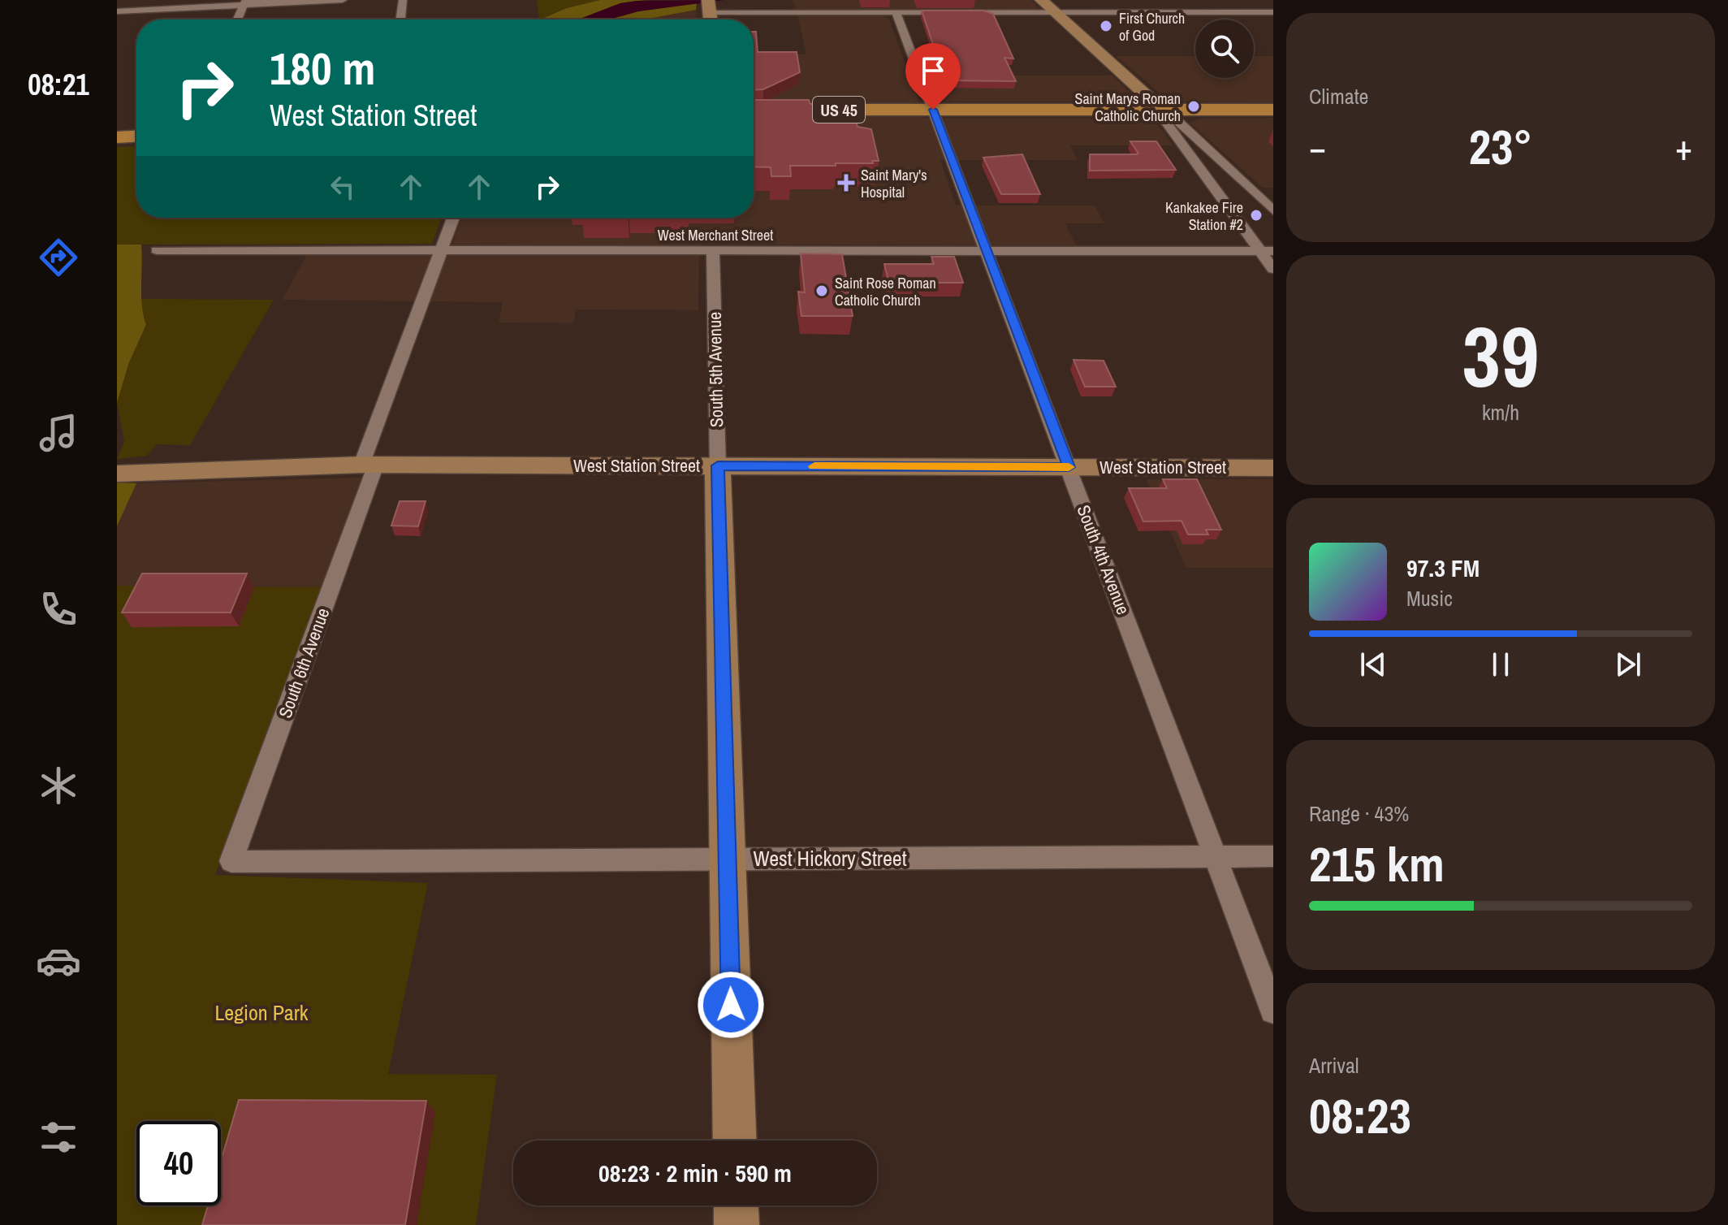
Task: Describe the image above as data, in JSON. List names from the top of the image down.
{
  "streets": {
    "main road": ["US 45", "South 5th Avenue", "West Station Street"],
    "street": [
      "West Merchant Street",
      "South 4th Avenue",
      "South 6th Avenue",
      "West Hickory Street"
    ]
  },
  "crossings": [
    ["US 45", "South 4th Avenue"],
    ["West Merchant Street", "South 5th Avenue"],
    ["West Merchant Street", "South 4th Avenue"],
    ["West Merchant Street", "South 6th Avenue"],
    ["South 5th Avenue", "West Station Street"],
    ["South 5th Avenue", "West Hickory Street"],
    ["West Station Street", "South 4th Avenue"],
    ["West Station Street", "South 6th Avenue"],
    ["South 4th Avenue", "West Hickory Street"],
    ["South 6th Avenue", "West Hickory Street"]
  ],
  "parks": ["Legion Park"],
  "places": {
    "other": [
      "First Church of God",
      "Saint Marys Roman Catholic Church",
      "Kankakee Fire Station #2",
      "Saint Rose Roman Catholic Church"
    ],
    "health": ["Saint Mary's Hospital"]
  },
  "page": {
    "tabs": "08:21",
    "tile": [
      "Climate",
      ["39", "km/h"],
      ["Range · 43%", "215 km"],
      ["Arrival", "08:23"]
    ],
    "turn": ["180 m", "West Station Street"],
    "heat": ["−", "23°", "+"],
    "song": ["97.3 FM", "Music"],
    "limit": "40",
    "trip": "08:23 · 2 min · 590 m"
  }
}
